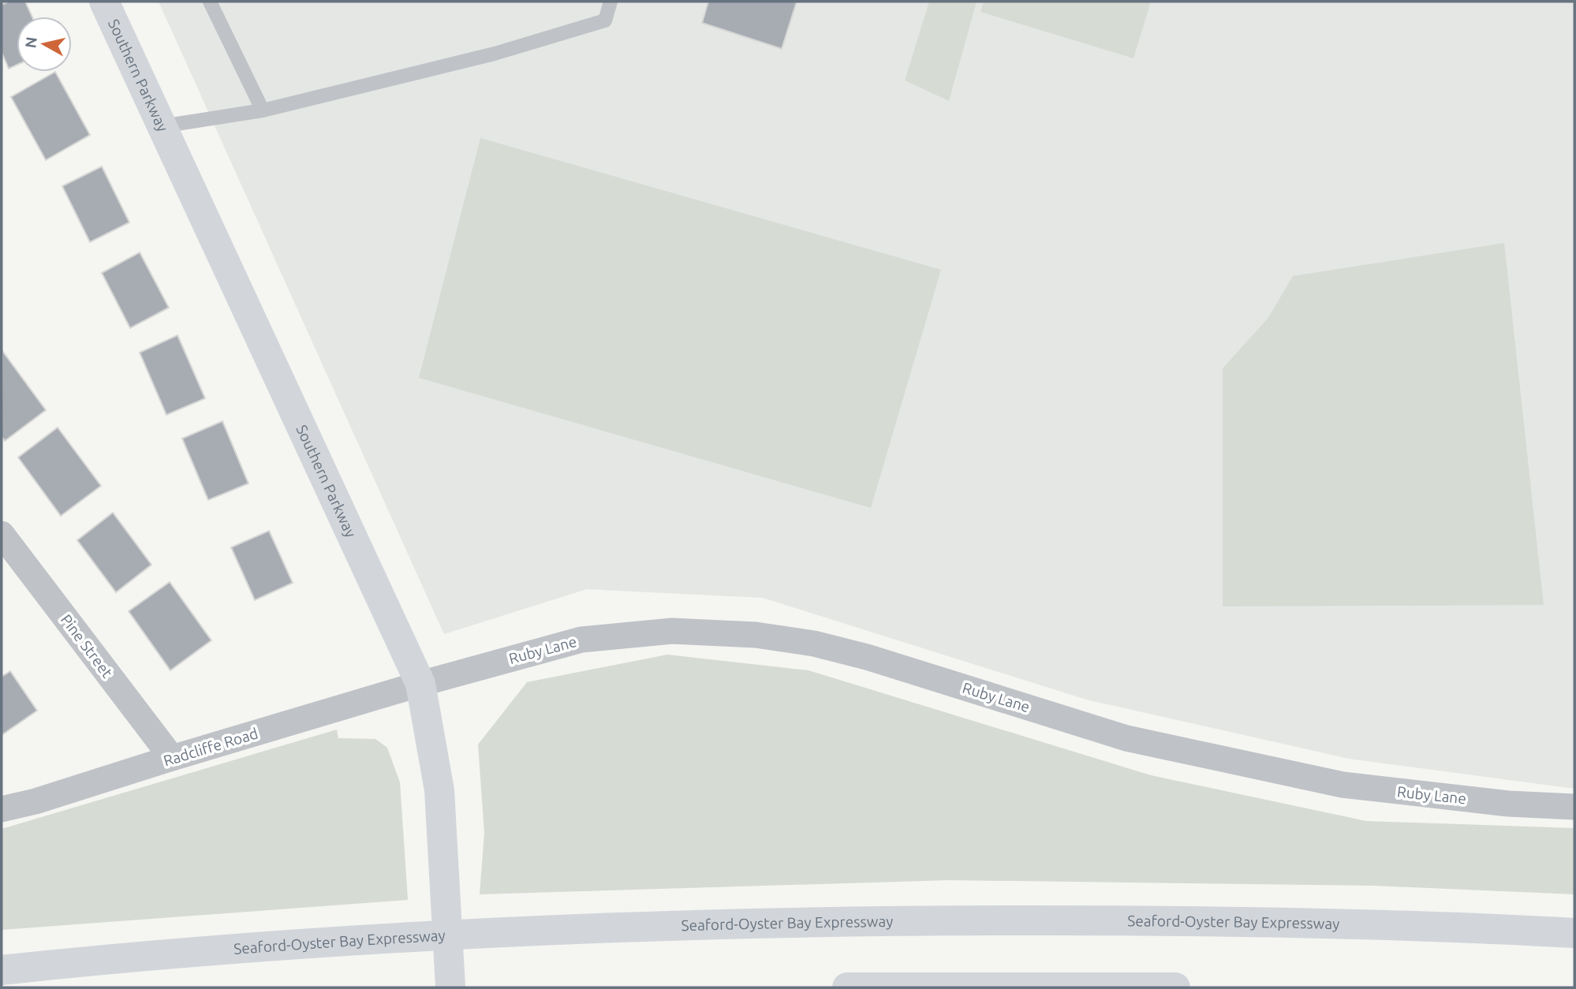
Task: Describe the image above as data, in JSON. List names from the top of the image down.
{
  "streets": {
    "main road": ["Southern Parkway", "Seaford-Oyster Bay Expressway"],
    "street": ["Pine Street", "Ruby Lane", "Radcliffe Road"]
  },
  "crossings": [
    ["Southern Parkway", "Ruby Lane"],
    ["Southern Parkway", "Radcliffe Road"],
    ["Pine Street", "Radcliffe Road"],
    ["Ruby Lane", "Radcliffe Road"]
  ],
  "north": "left"
}
